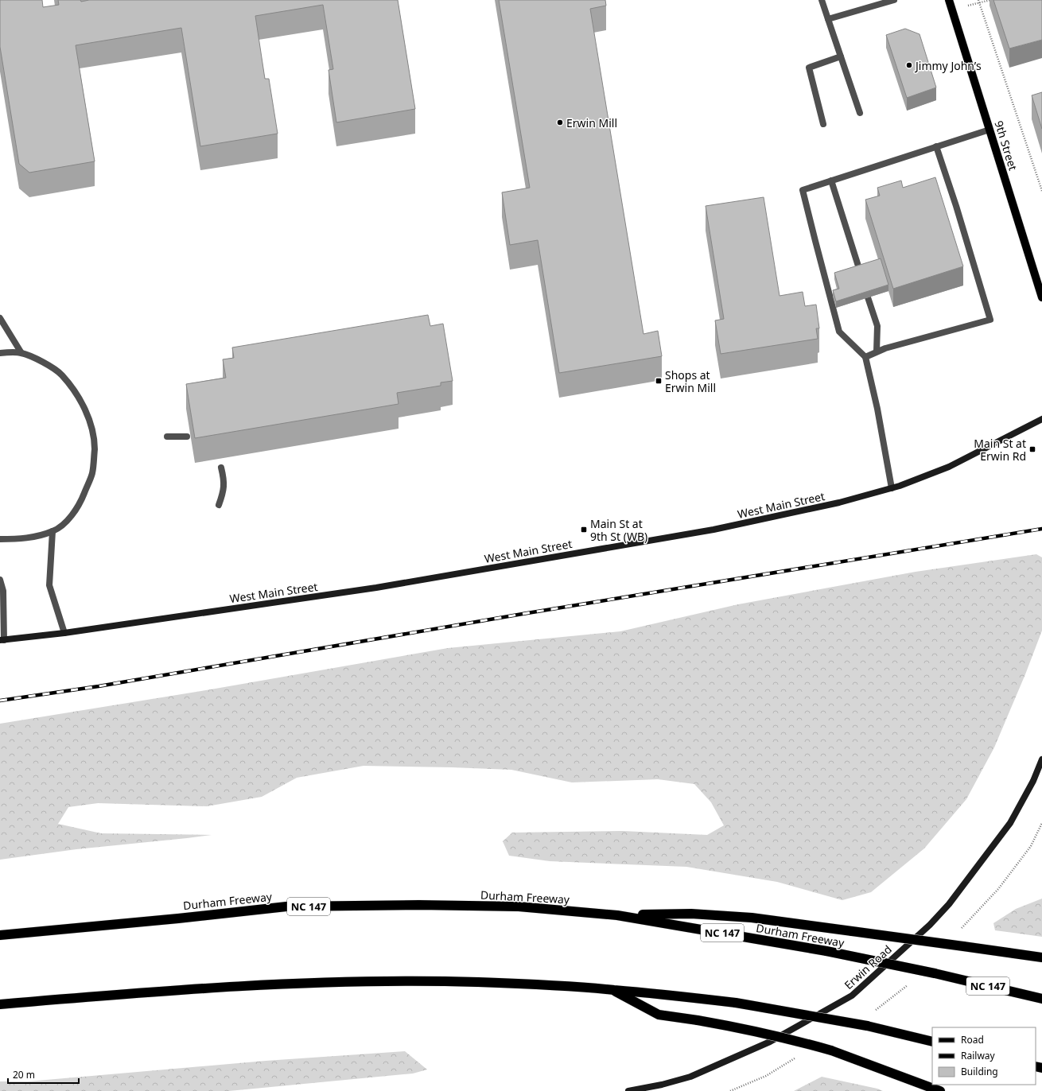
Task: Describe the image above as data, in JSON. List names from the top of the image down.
{
  "streets": {
    "highway": ["Durham Freeway", "NC 147"],
    "main road": ["9th Street", "West Main Street", "Erwin Road"]
  },
  "places": {
    "other": ["Jimmy John’s", "Erwin Mill"],
    "transit": ["Shops at Erwin Mill", "Main St at Erwin Rd", "Main St at 9th St (WB)"]
  },
  "legend": ["Road", "Railway", "Building"],
  "scale_bar": "20 m"
}
